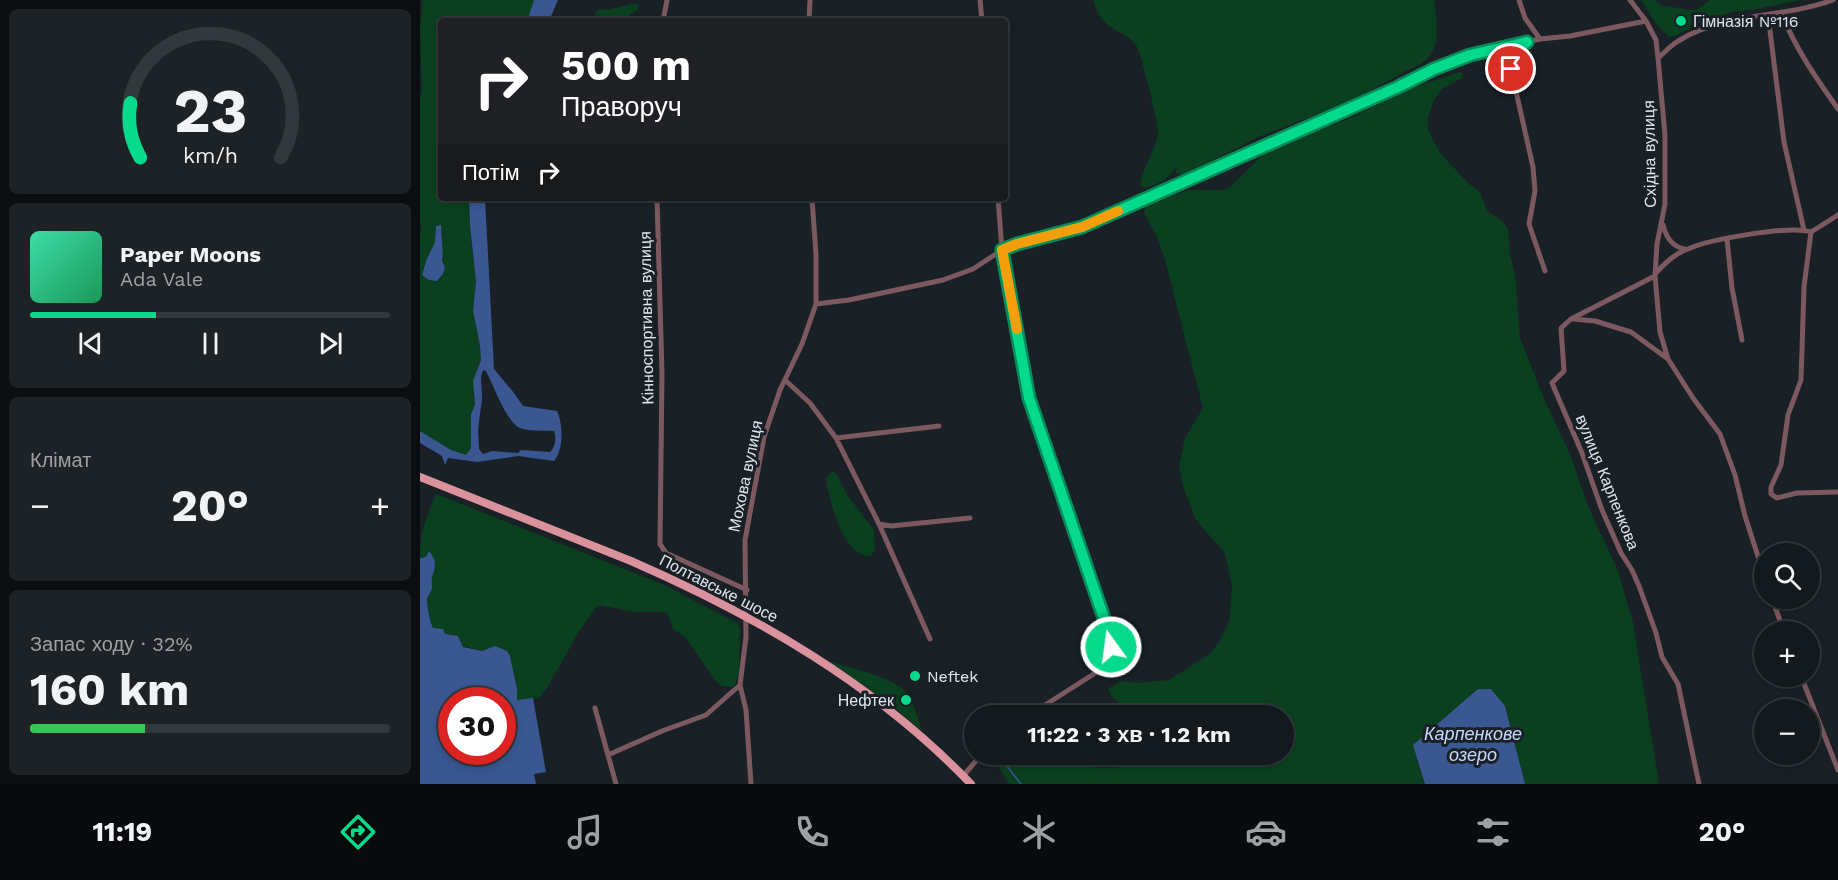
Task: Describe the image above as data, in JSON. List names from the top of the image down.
{
  "streets": {
    "main road": ["Полтавське шосе"],
    "street": [
      "Східна вулиця",
      "Кінноспортивна вулиця",
      "Мохова вулиця",
      "вулиця Карпенкова"
    ]
  },
  "crossings": [
    ["Кінноспортивна вулиця", "Мохова вулиця"],
    ["Мохова вулиця", "Полтавське шосе"]
  ],
  "water": ["Карпенкове озеро"],
  "places": ["Гімназія №116", "Neftek", "Нефтек"],
  "page": {
    "turn": ["500 m", "Праворуч"],
    "then": "Потім",
    "song": ["Paper Moons", "Ada Vale"],
    "tile": [
      "Клімат",
      ["Запас ходу · 32%", "160 km"]
    ],
    "heat": ["−", "20°", "+"],
    "map_buttons": ["+", "−"],
    "limit": "30",
    "trip": "11:22 · 3 хв · 1.2 km",
    "tabs": ["11:19", "20°"],
    "gauge": ["23", "km/h"]
  }
}
